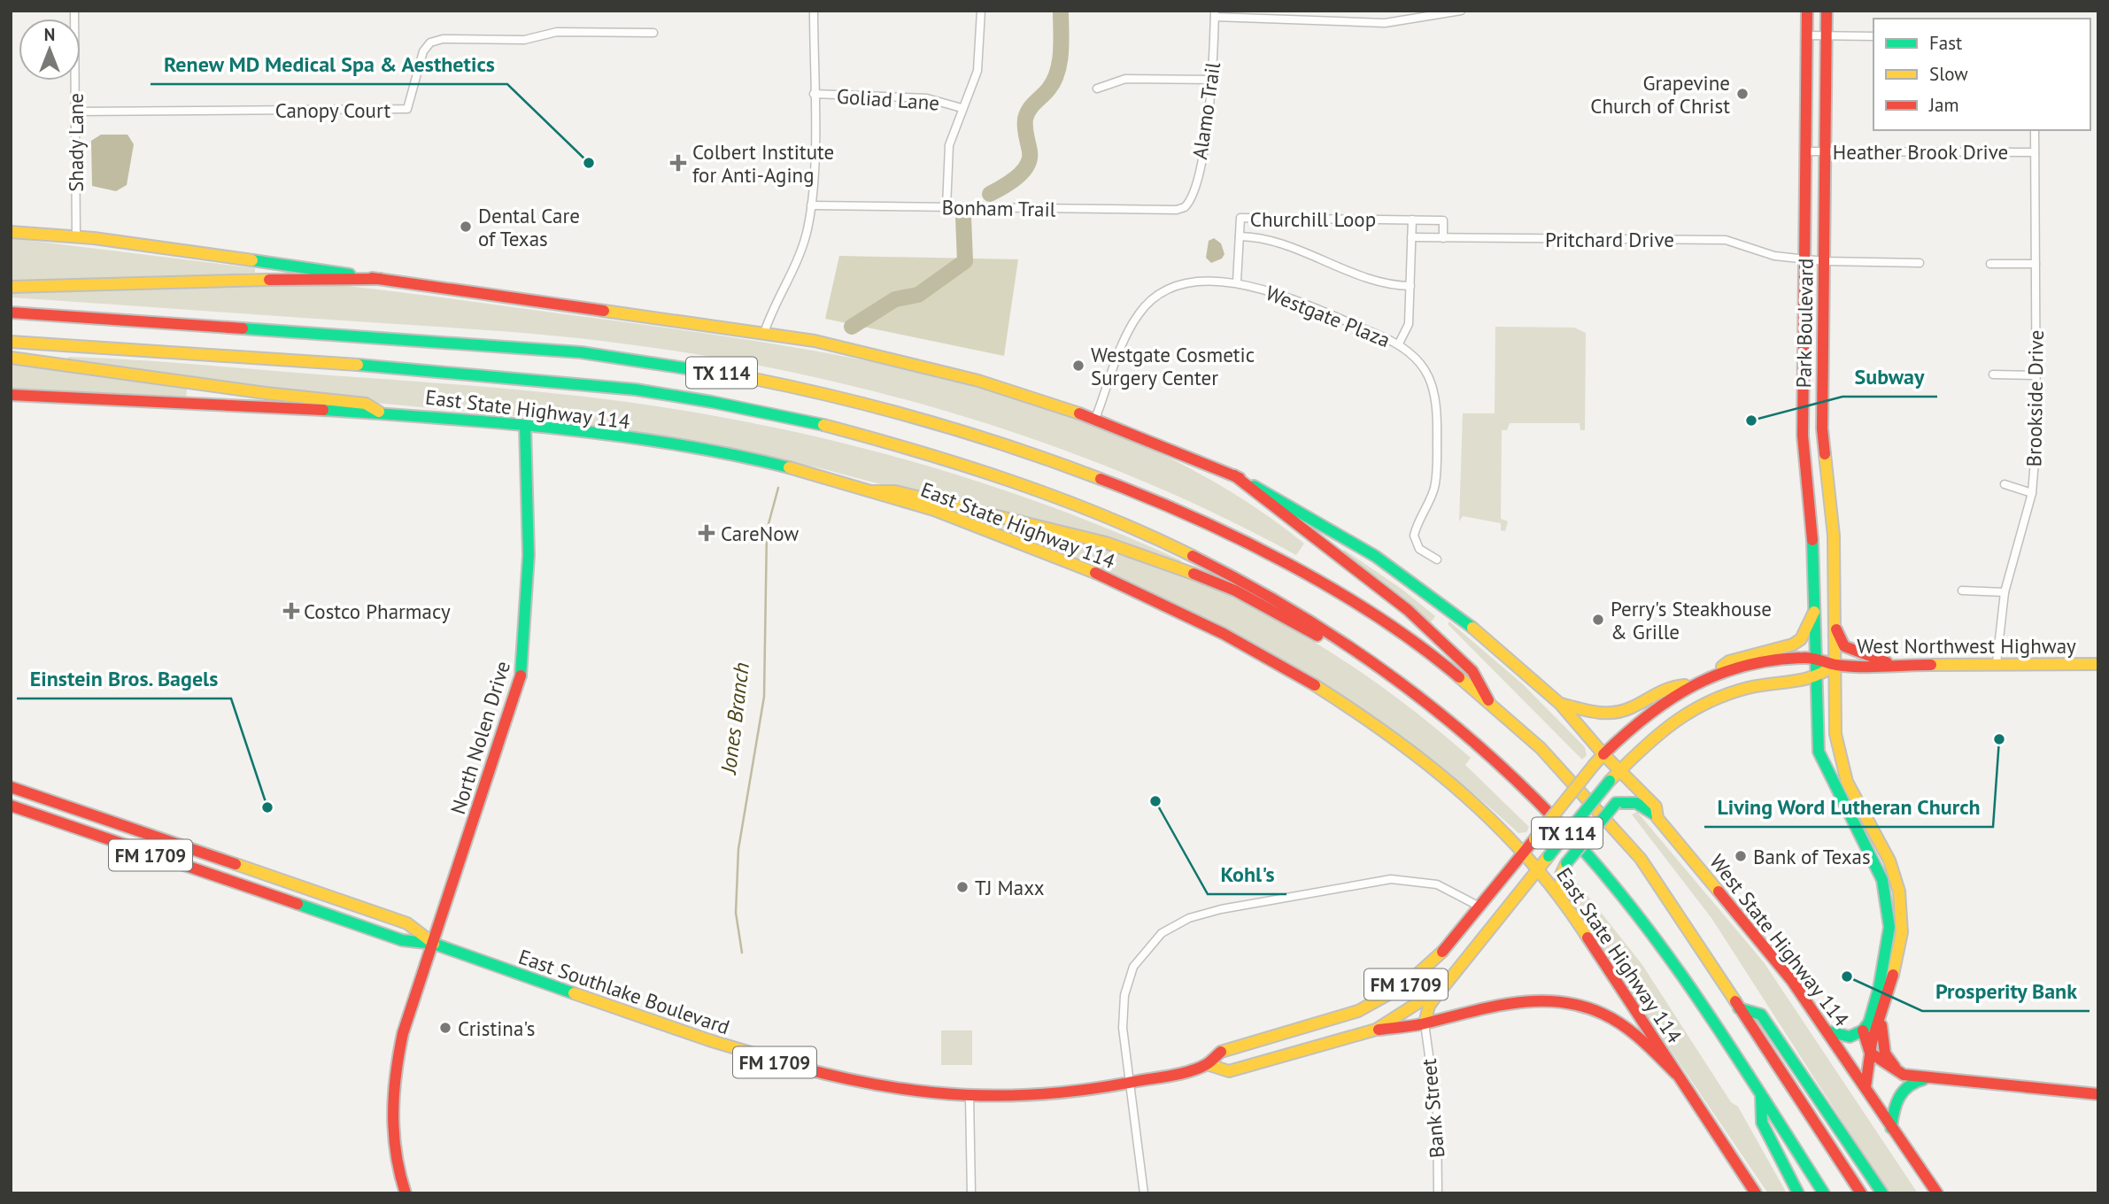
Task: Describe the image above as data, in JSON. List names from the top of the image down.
{
  "streets": {
    "main road": [
      "Park Boulevard",
      "TX 114",
      "East State Highway 114",
      "West Northwest Highway",
      "North Nolen Drive",
      "FM 1709",
      "West State Highway 114",
      "East Southlake Boulevard"
    ],
    "street": [
      "Goliad Lane",
      "Canopy Court",
      "Alamo Trail",
      "Shady Lane",
      "Heather Brook Drive",
      "Bonham Trail",
      "Churchill Loop",
      "Pritchard Drive",
      "Westgate Plaza",
      "Brookside Drive",
      "Bank Street"
    ]
  },
  "crossings": [
    ["Canopy Court", "Shady Lane"],
    ["Alamo Trail", "Bonham Trail"],
    ["Heather Brook Drive", "Park Boulevard"],
    ["Heather Brook Drive", "Brookside Drive"],
    ["Churchill Loop", "Pritchard Drive"],
    ["Churchill Loop", "Westgate Plaza"],
    ["Pritchard Drive", "Park Boulevard"],
    ["Park Boulevard", "West Northwest Highway"],
    ["Park Boulevard", "West State Highway 114"],
    ["Brookside Drive", "West Northwest Highway"],
    ["East State Highway 114", "West Northwest Highway"],
    ["East State Highway 114", "North Nolen Drive"],
    ["East State Highway 114", "East Southlake Boulevard"],
    ["West Northwest Highway", "West State Highway 114"],
    ["West Northwest Highway", "East Southlake Boulevard"],
    ["North Nolen Drive", "East Southlake Boulevard"],
    ["West State Highway 114", "East Southlake Boulevard"]
  ],
  "water": ["Jones Branch"],
  "places": {
    "other": [
      "Grapevine Church of Christ",
      "Renew MD Medical Spa & Aesthetics",
      "Dental Care of Texas",
      "Westgate Cosmetic Surgery Center",
      "Subway",
      "Perry's Steakhouse & Grille",
      "Living Word Lutheran Church",
      "Kohl's",
      "Einstein Bros. Bagels",
      "Bank of Texas",
      "TJ Maxx",
      "Prosperity Bank",
      "Cristina's"
    ],
    "health": ["Colbert Institute for Anti-Aging", "CareNow", "Costco Pharmacy"]
  },
  "legend": ["Fast", "Slow", "Jam"],
  "north": "top"
}
